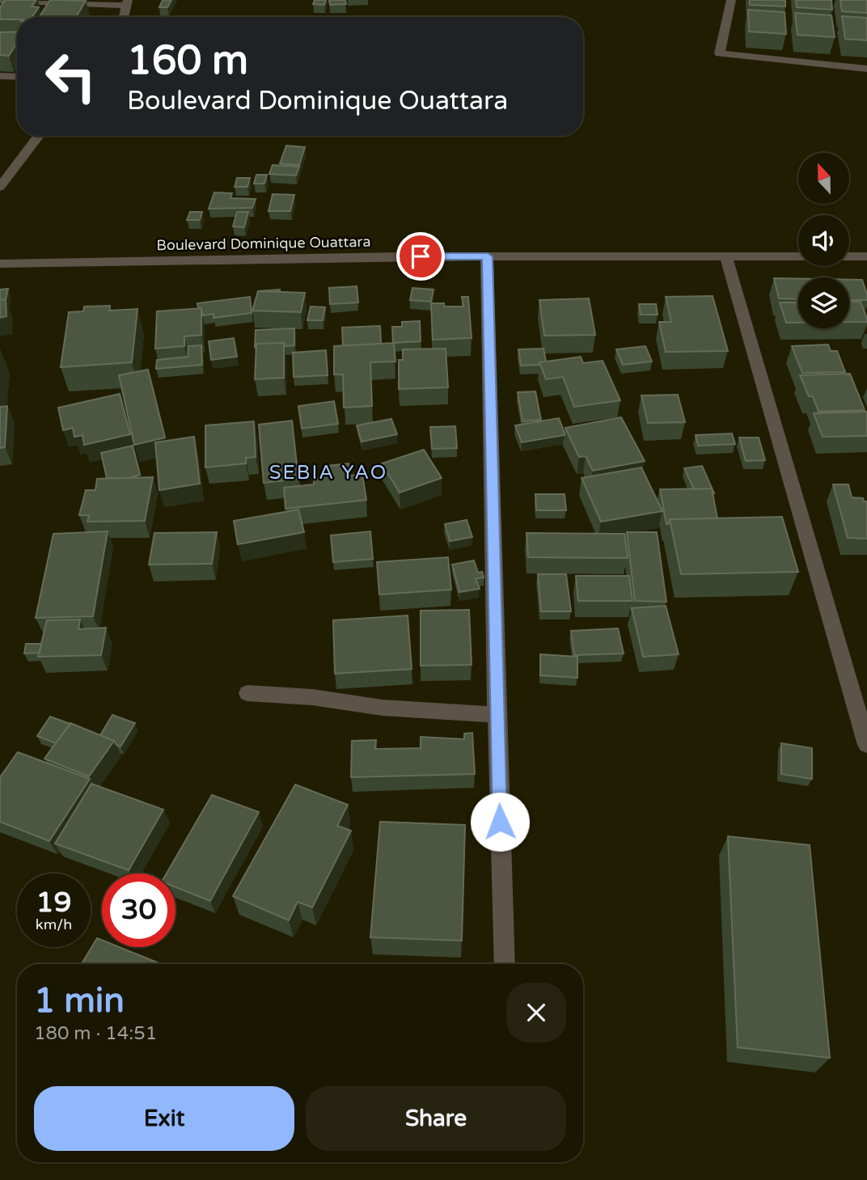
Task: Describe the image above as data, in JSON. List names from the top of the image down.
{
  "streets": {
    "street": ["Boulevard Dominique Ouattara"]
  },
  "districts": ["SEBIA YAO"],
  "north": "top",
  "page": {
    "turn": ["160 m", "Boulevard Dominique Ouattara"],
    "speed": "19 km/h",
    "limit": "30",
    "heading": ["1 min", "180 m · 14:51"],
    "buttons": ["Exit", "Share"]
  }
}
